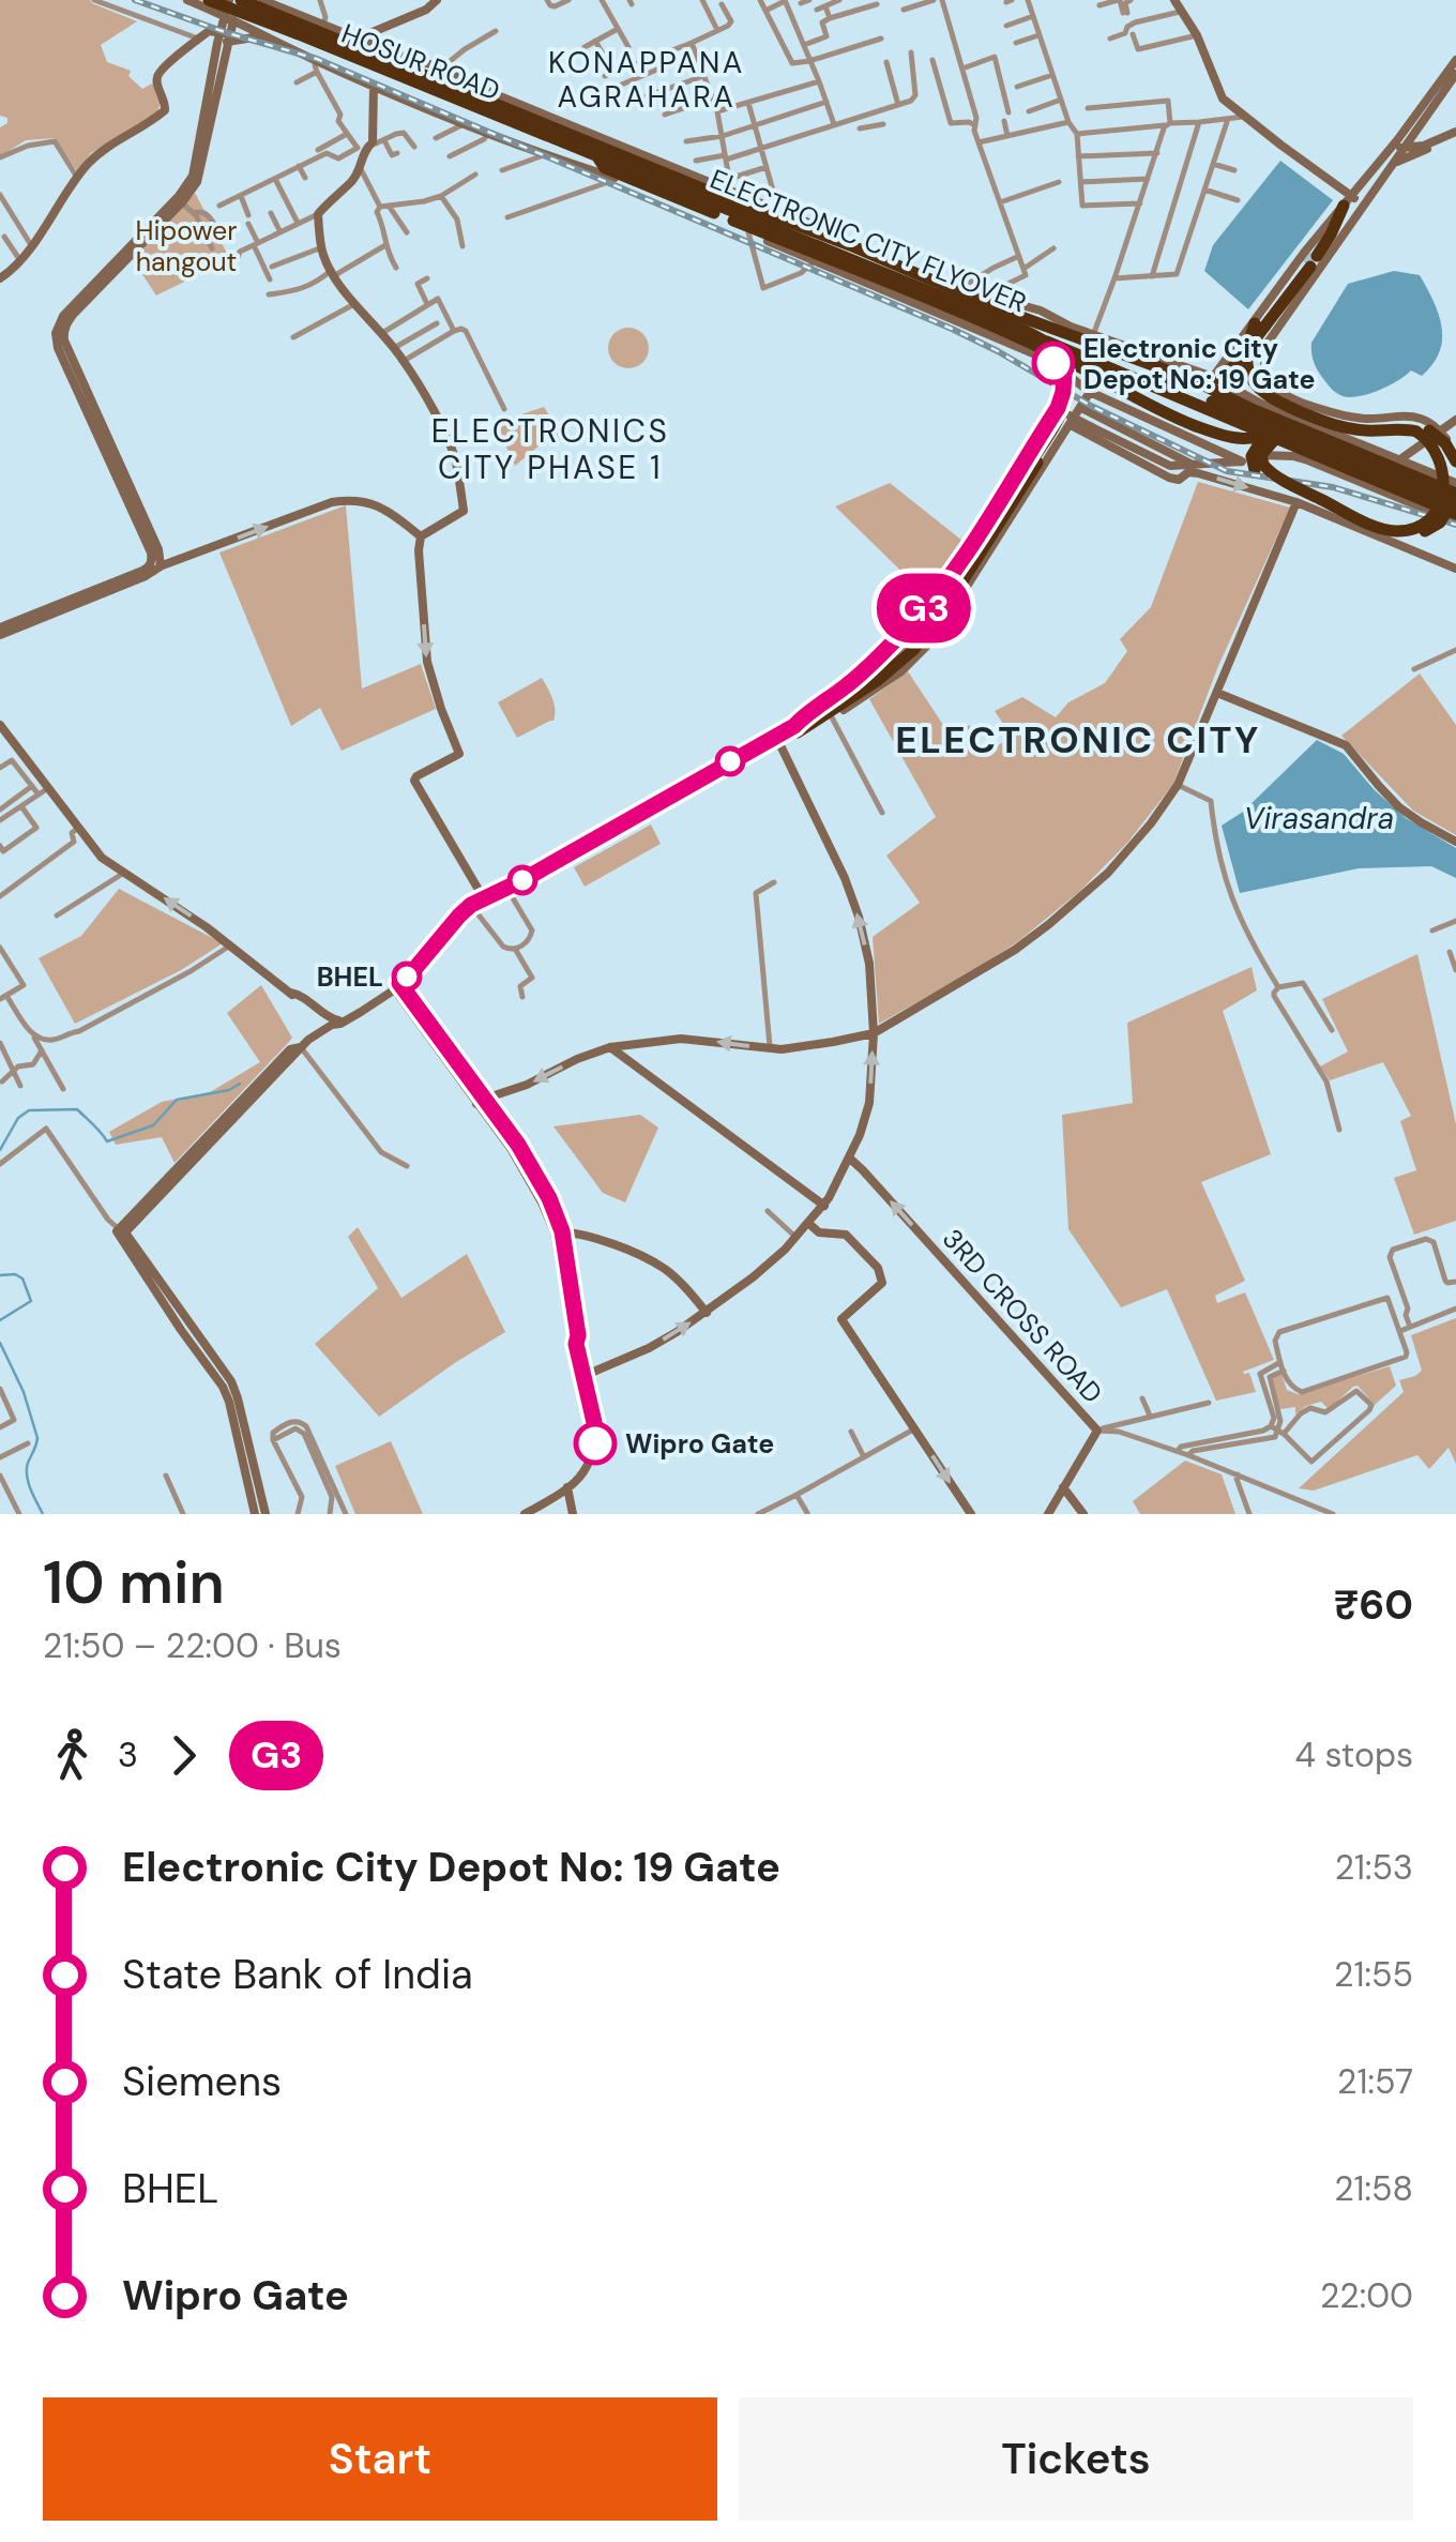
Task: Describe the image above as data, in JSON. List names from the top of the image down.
{
  "streets": {
    "highway": ["HOSUR ROAD", "ELECTRONIC CITY FLYOVER"],
    "street": ["3RD CROSS ROAD"]
  },
  "crossings": [
    ["HOSUR ROAD", "ELECTRONIC CITY FLYOVER"]
  ],
  "one_way": ["3RD CROSS ROAD"],
  "districts": ["KONAPPANA AGRAHARA", "ELECTRONICS CITY PHASE 1", "ELECTRONIC CITY"],
  "water": ["Virasandra"],
  "parks": ["Hipower hangout"],
  "places": ["Electronic City Depot No: 19 Gate", "BHEL", "Wipro Gate"],
  "lines": ["bus line G3"],
  "page": {
    "on_map": "G3",
    "heading": ["10 min", "21:50 – 22:00 · Bus", "₹60"],
    "legs": ["3", "G3", "4 stops"],
    "list": [
      {
        "name": "Electronic City Depot No: 19 Gate",
        "value": "21:53"
      },
      {
        "name": "State Bank of India",
        "value": "21:55"
      },
      {
        "name": "Siemens",
        "value": "21:57"
      },
      {
        "name": "BHEL",
        "value": "21:58"
      },
      {
        "name": "Wipro Gate",
        "value": "22:00"
      }
    ],
    "buttons": ["Start", "Tickets"]
  }
}
